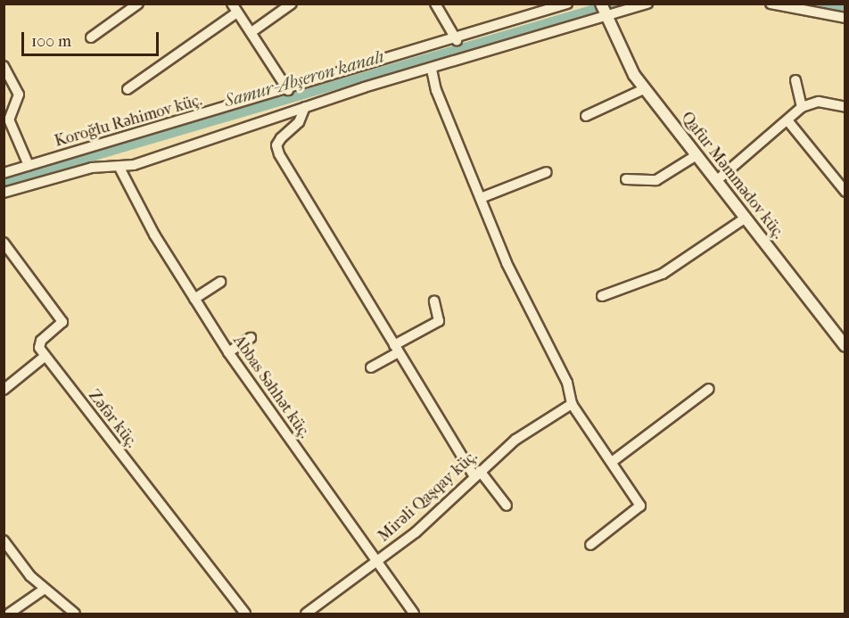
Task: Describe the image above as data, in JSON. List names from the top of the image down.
{
  "streets": {
    "street": [
      "Koroğlu Rəhimov küç.",
      "Qafur Məmmədov küç.",
      "Abbas Səhhət küç.",
      "Zəfər küç.",
      "Mirəli Qaşqay küç."
    ]
  },
  "crossings": [
    ["Koroğlu Rəhimov küç.", "Qafur Məmmədov küç."],
    ["Koroğlu Rəhimov küç.", "Abbas Səhhət küç."],
    ["Abbas Səhhət küç.", "Mirəli Qaşqay küç."]
  ],
  "water": ["Samur-Abşeron kanalı"],
  "scale_bar": "100 m"
}
